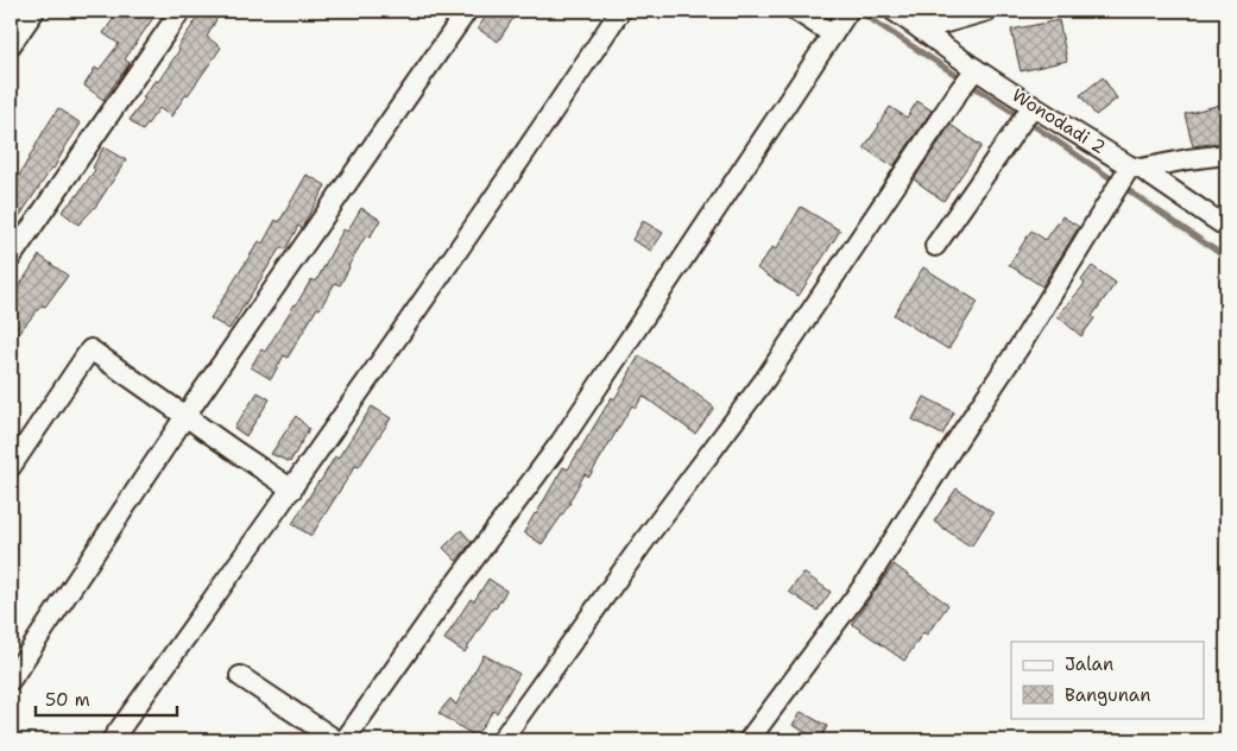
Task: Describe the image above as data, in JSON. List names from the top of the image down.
{
  "streets": {
    "street": ["Wonodadi 2"]
  },
  "legend": ["Jalan", "Bangunan"],
  "scale_bar": "50 m"
}
